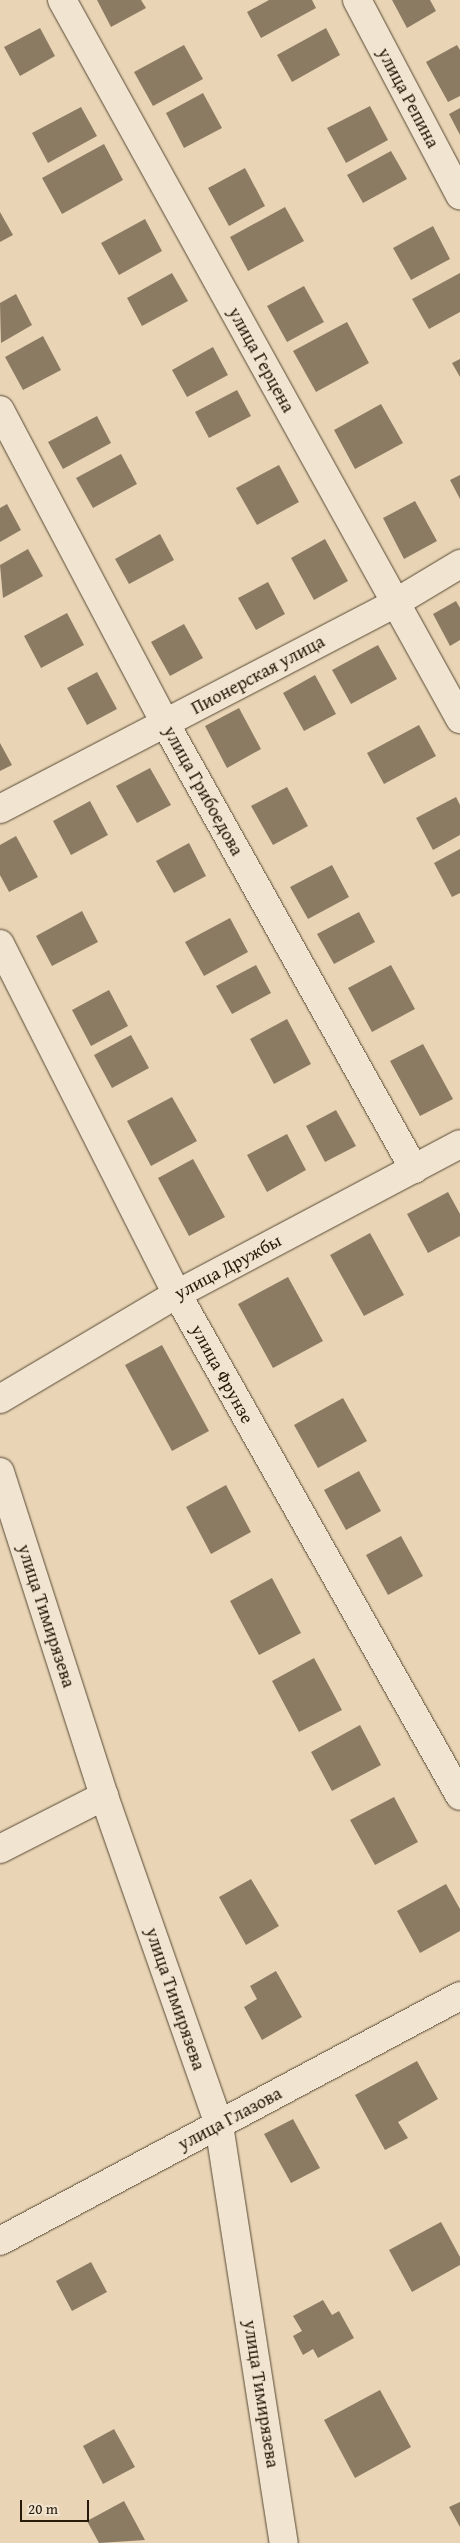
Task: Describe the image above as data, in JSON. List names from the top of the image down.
{
  "streets": {
    "street": [
      "улица Репина",
      "улица Герцена",
      "Пионерская улица",
      "улица Грибоедова",
      "улица Дружбы",
      "улица Фрунзе",
      "улица Тимирязева",
      "улица Глазова"
    ]
  },
  "crossings": [
    ["улица Герцена", "Пионерская улица"],
    ["Пионерская улица", "улица Грибоедова"],
    ["улица Грибоедова", "улица Дружбы"],
    ["улица Дружбы", "улица Фрунзе"],
    ["улица Тимирязева", "улица Глазова"]
  ],
  "scale_bar": "20 m"
}
